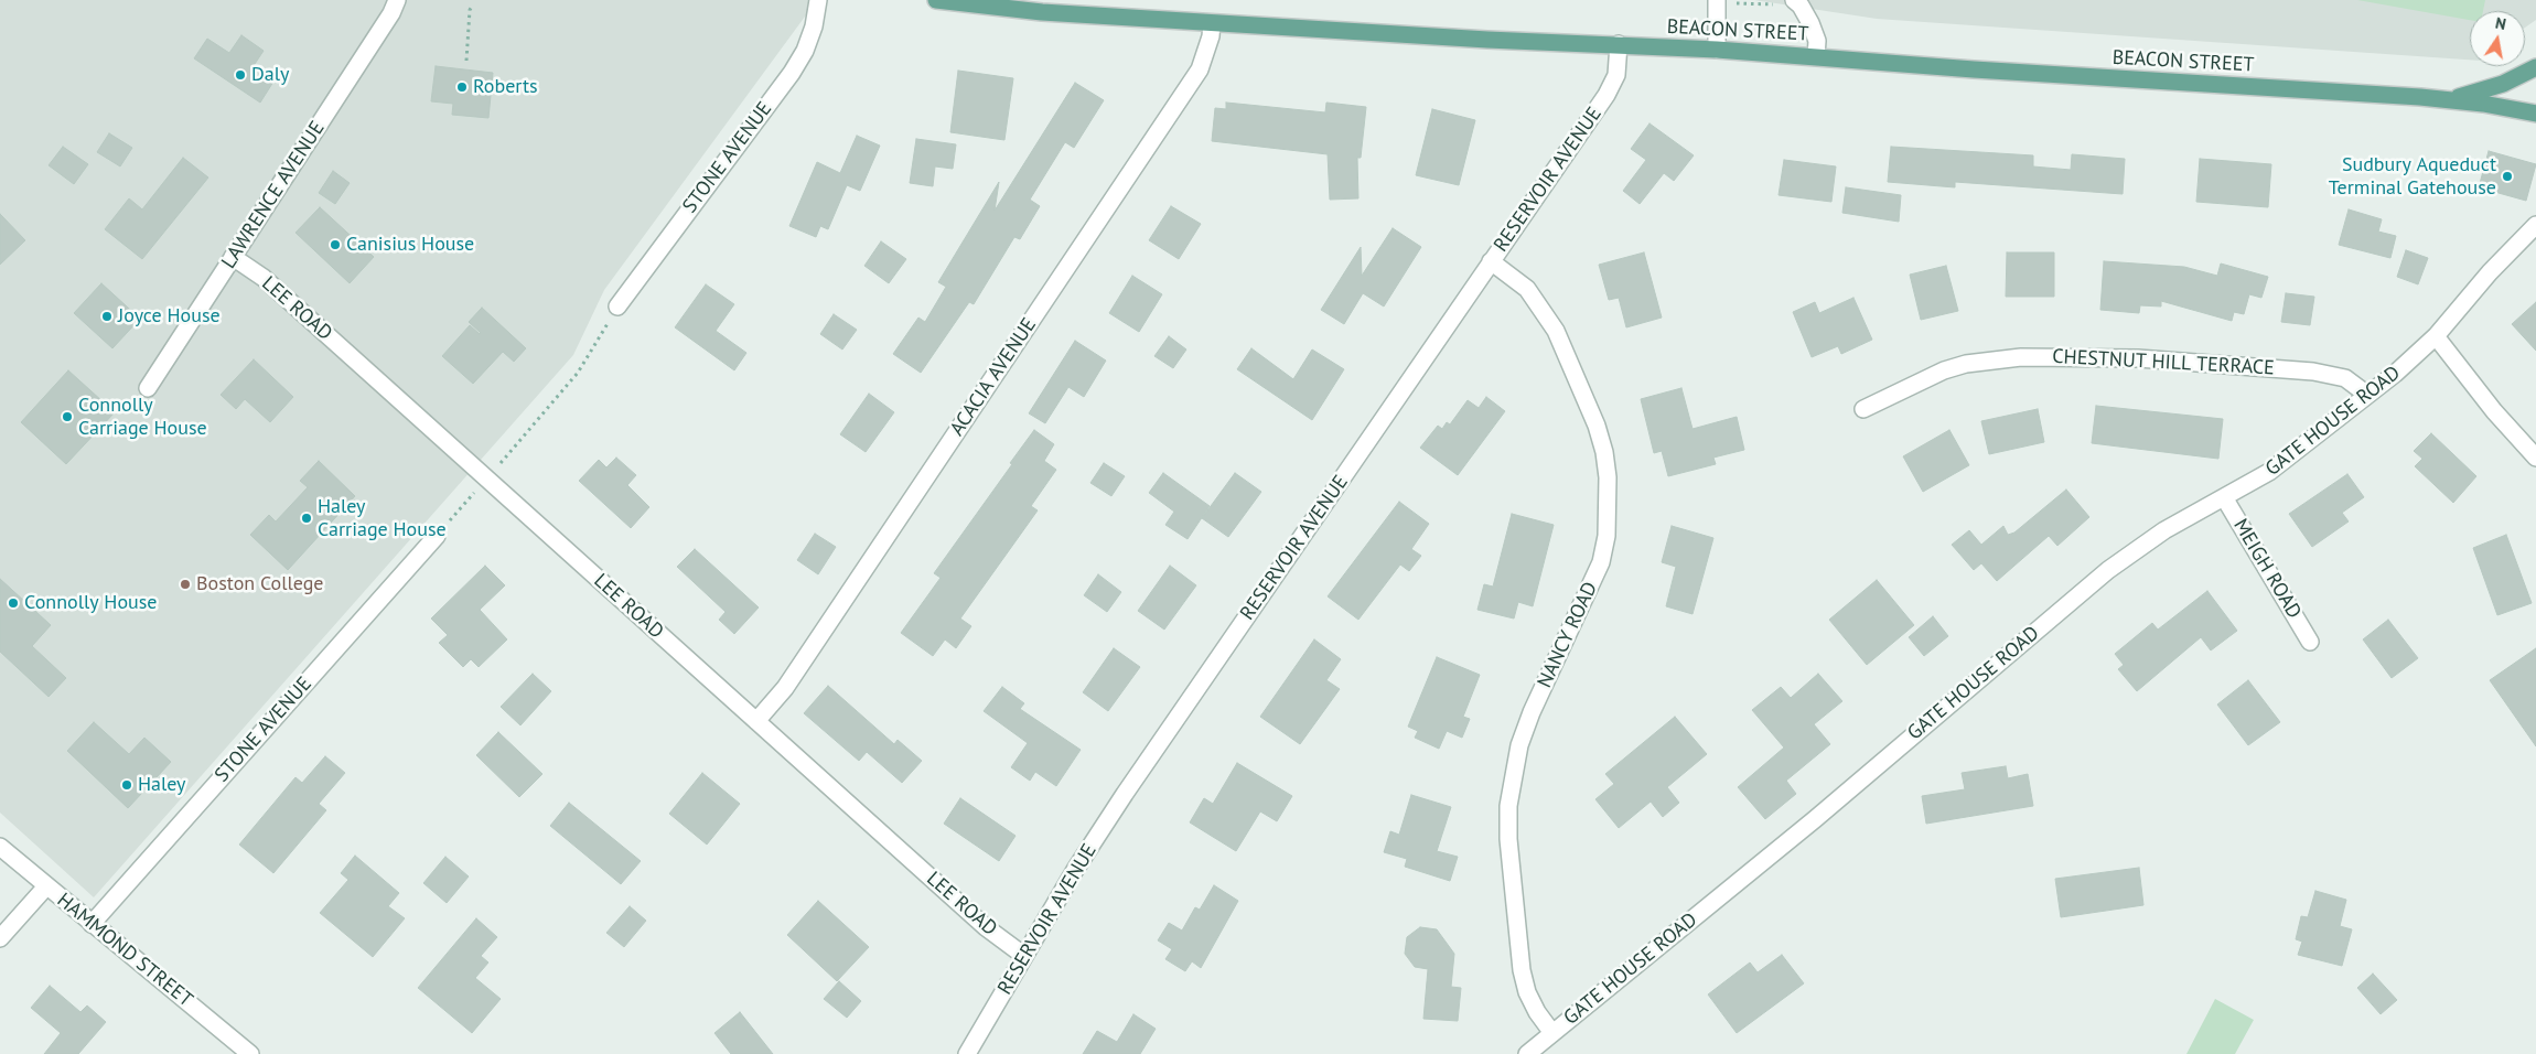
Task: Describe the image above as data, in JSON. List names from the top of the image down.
{
  "streets": {
    "main road": ["BEACON STREET"],
    "street": [
      "STONE AVENUE",
      "RESERVOIR AVENUE",
      "LAWRENCE AVENUE",
      "LEE ROAD",
      "CHESTNUT HILL TERRACE",
      "ACACIA AVENUE",
      "GATE HOUSE ROAD",
      "MEIGH ROAD",
      "NANCY ROAD",
      "HAMMOND STREET"
    ]
  },
  "crossings": [
    ["BEACON STREET", "RESERVOIR AVENUE"],
    ["BEACON STREET", "ACACIA AVENUE"],
    ["STONE AVENUE", "HAMMOND STREET"],
    ["RESERVOIR AVENUE", "LEE ROAD"],
    ["RESERVOIR AVENUE", "NANCY ROAD"],
    ["LAWRENCE AVENUE", "LEE ROAD"],
    ["LEE ROAD", "ACACIA AVENUE"],
    ["CHESTNUT HILL TERRACE", "GATE HOUSE ROAD"],
    ["GATE HOUSE ROAD", "MEIGH ROAD"],
    ["GATE HOUSE ROAD", "NANCY ROAD"]
  ],
  "places": [
    "Daly",
    "Roberts",
    "Sudbury Aqueduct Terminal Gatehouse",
    "Canisius House",
    "Joyce House",
    "Connolly Carriage House",
    "Haley Carriage House",
    "Boston College",
    "Connolly House",
    "Haley"
  ],
  "north": "top"
}
